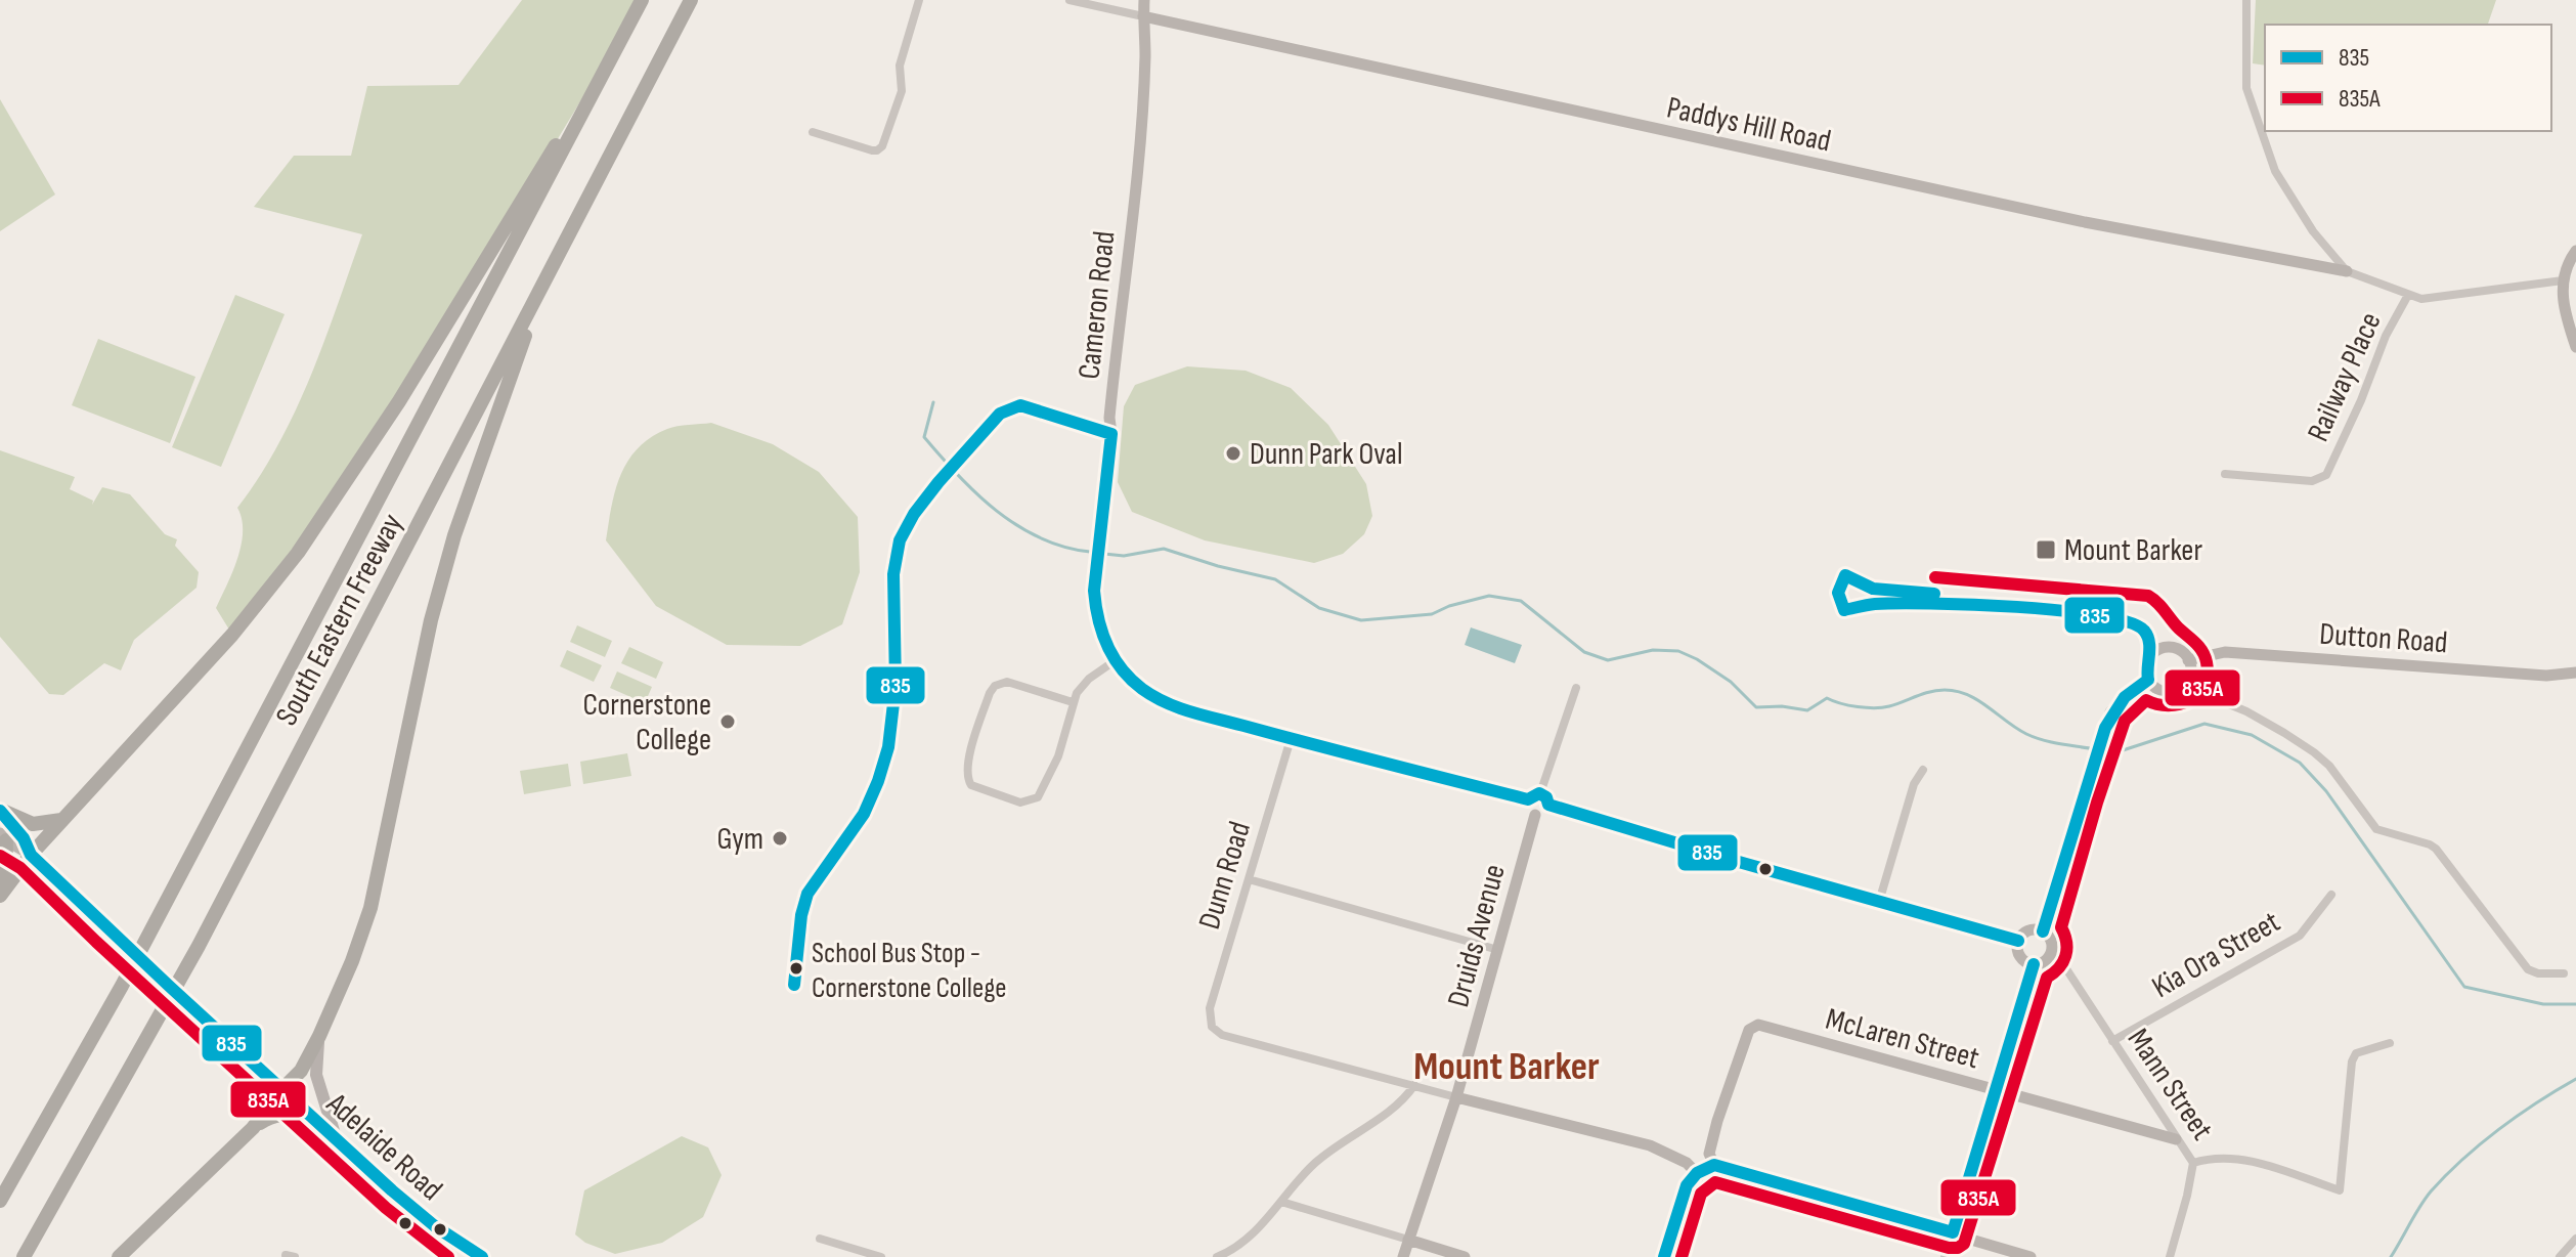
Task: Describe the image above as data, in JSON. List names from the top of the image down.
{
  "streets": {
    "highway": ["South Eastern Freeway"],
    "main road": ["Adelaide Road"],
    "street": [
      "Paddys Hill Road",
      "Cameron Road",
      "Railway Place",
      "Dutton Road",
      "Dunn Road",
      "Druids Avenue",
      "Kia Ora Street",
      "McLaren Street",
      "Mann Street"
    ]
  },
  "crossings": [
    ["Paddys Hill Road", "Cameron Road"],
    ["Cameron Road", "Dunn Road"],
    ["Cameron Road", "Druids Avenue"],
    ["Kia Ora Street", "Mann Street"],
    ["McLaren Street", "Mann Street"]
  ],
  "districts": ["Mount Barker"],
  "places": {
    "other": [
      "Dunn Park Oval",
      "Cornerstone College",
      "Gym",
      "School Bus Stop - Cornerstone College"
    ],
    "transit": ["Mount Barker"]
  },
  "lines": ["transit line 835", "transit line 835A"],
  "legend": ["835", "835A"]
}
